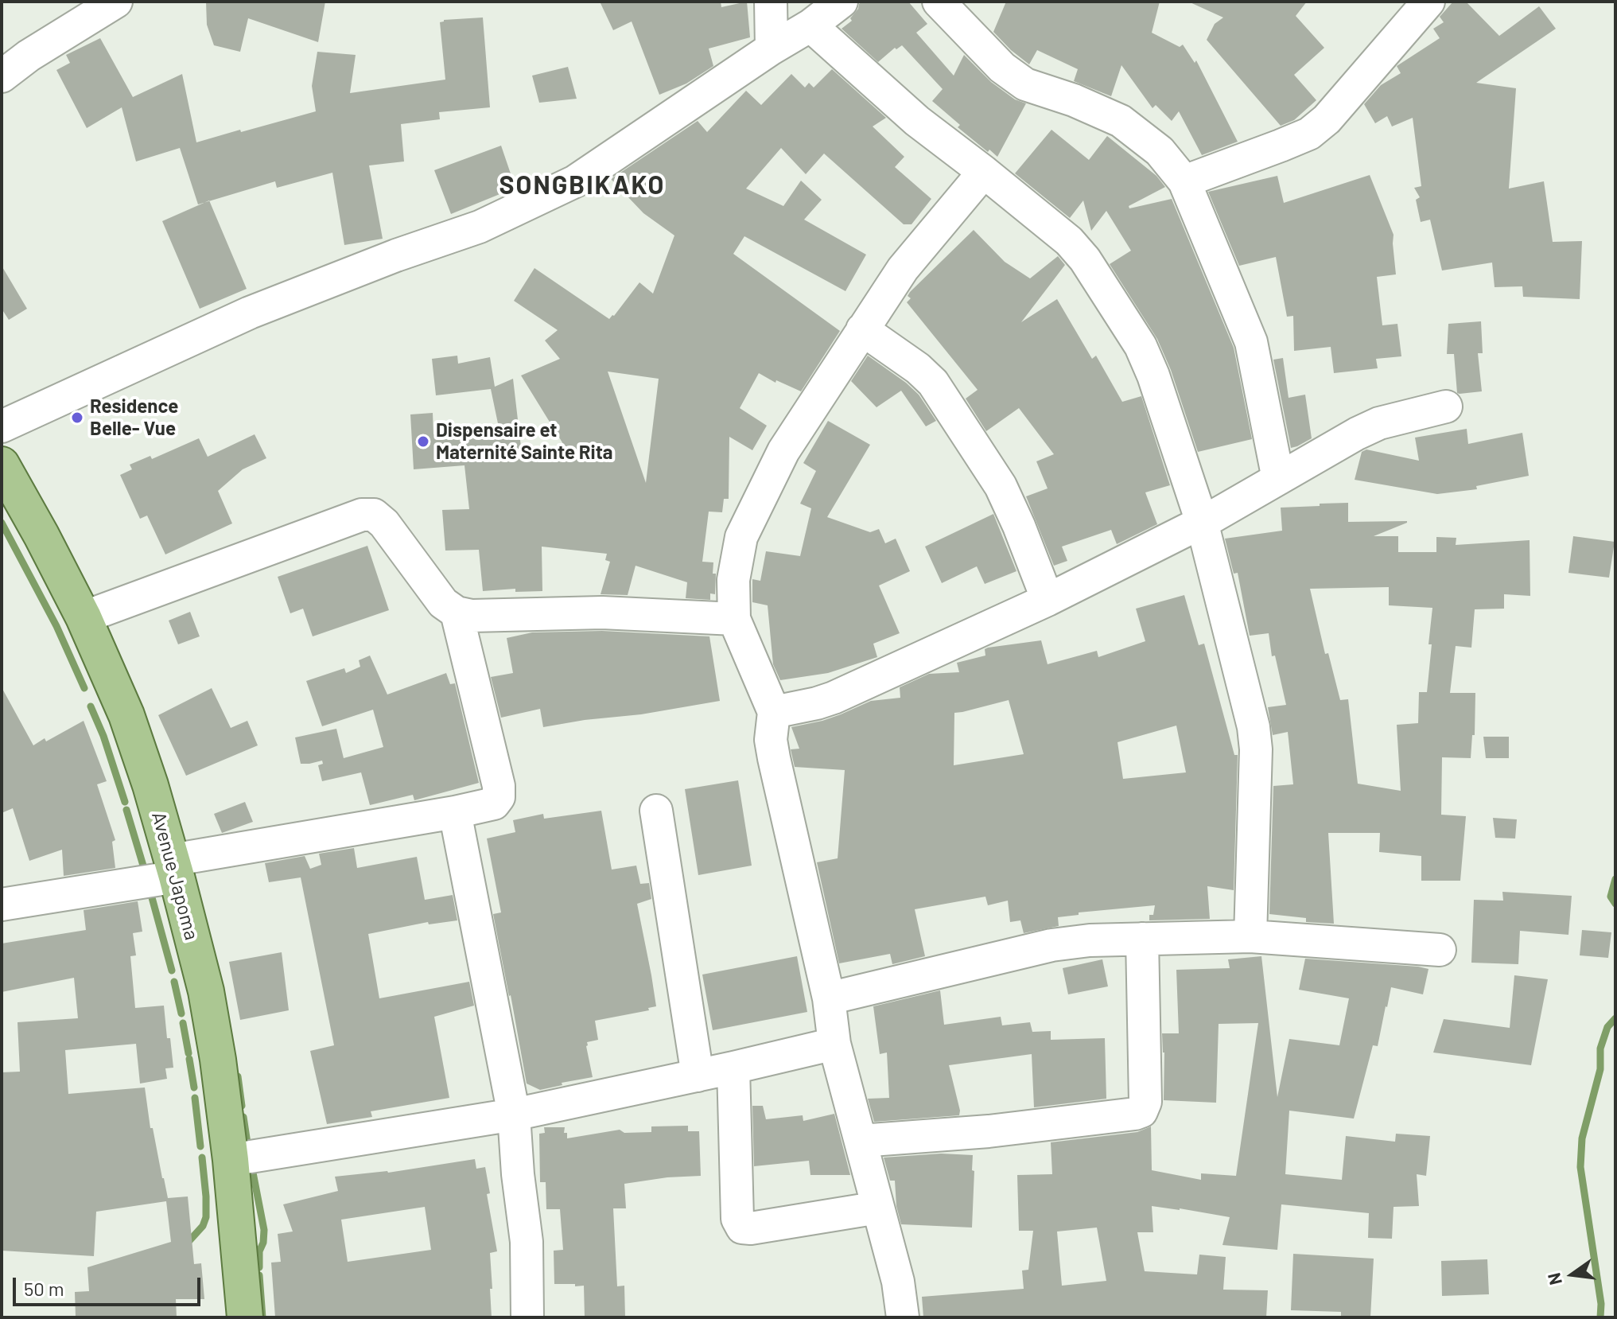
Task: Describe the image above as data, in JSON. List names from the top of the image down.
{
  "streets": {
    "main road": ["Avenue Japoma"]
  },
  "districts": ["SONGBIKAKO"],
  "places": ["Residence Belle- Vue", "Dispensaire et Maternité Sainte Rita"],
  "scale_bar": "50 m",
  "north": "left"
}
